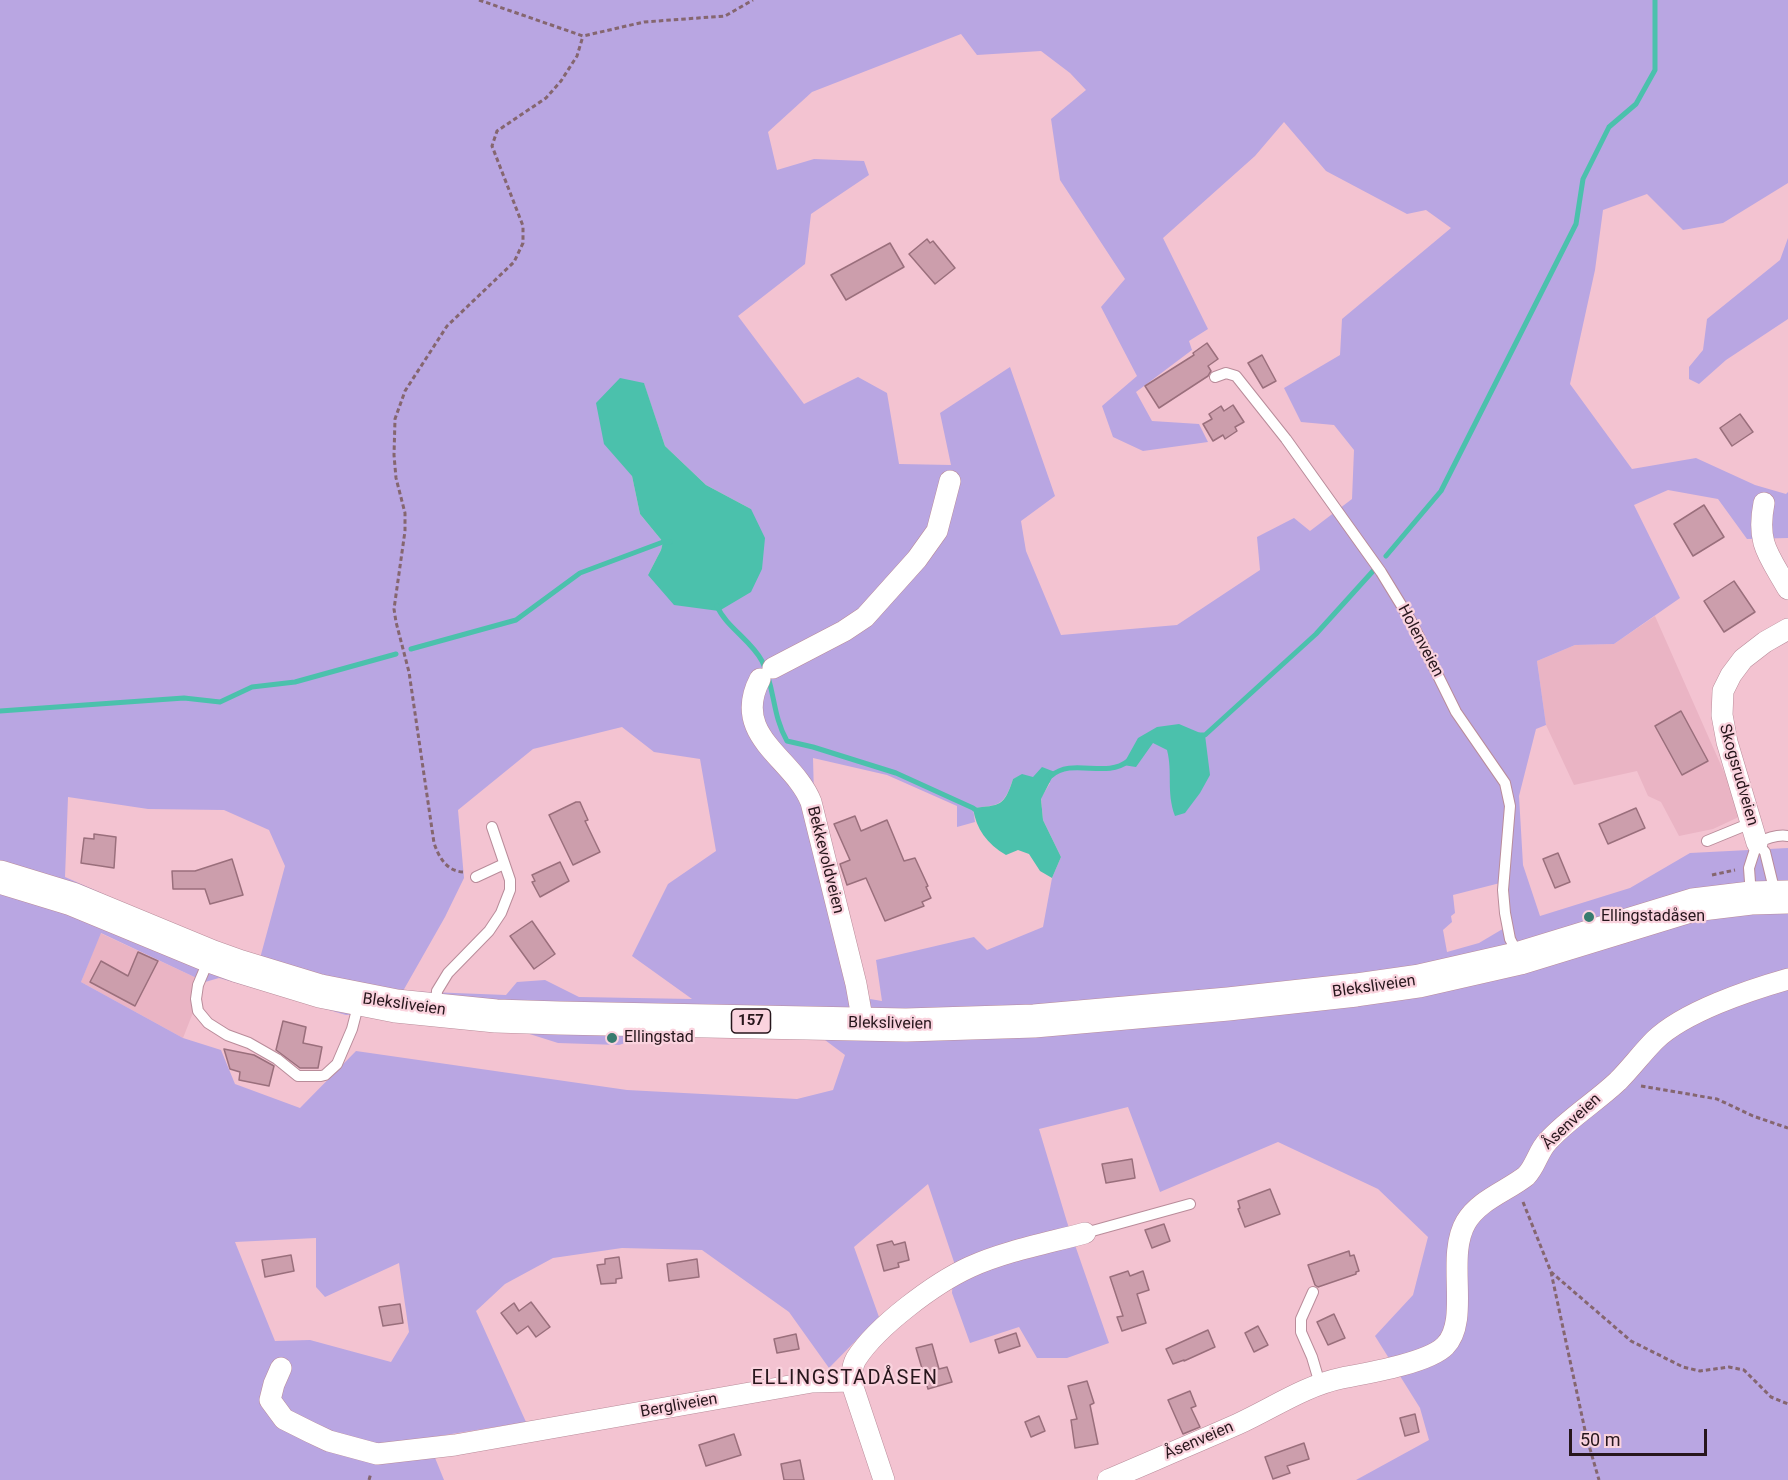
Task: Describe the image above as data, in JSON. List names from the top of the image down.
{
  "streets": {
    "main road": ["Bleksliveien", "157"],
    "street": [
      "Skogsrudveien",
      "Bekkevoldveien",
      "Åsenveien",
      "Bergliveien"
    ],
    "lane": ["Holenveien"]
  },
  "crossings": [
    ["Holenveien", "Bleksliveien"],
    ["Skogsrudveien", "Bleksliveien"],
    ["Bekkevoldveien", "Bleksliveien"]
  ],
  "districts": ["ELLINGSTADÅSEN"],
  "places": ["Ellingstadåsen", "Ellingstad"],
  "scale_bar": "50 m"
}
